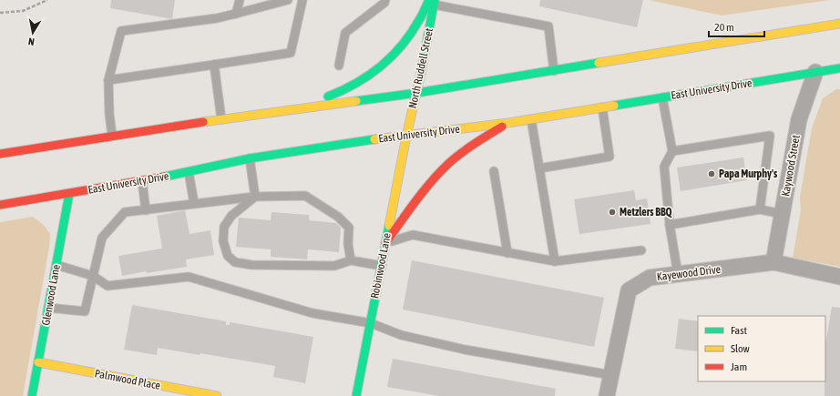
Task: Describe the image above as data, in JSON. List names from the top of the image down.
{
  "streets": {
    "main road": [
      "North Ruddell Street",
      "East University Drive",
      "Robinwood Lane",
      "Glenwood Lane",
      "Palmwood Place"
    ],
    "street": ["Kaywood Street", "Kayewood Drive"]
  },
  "crossings": [
    ["North Ruddell Street", "East University Drive"],
    ["North Ruddell Street", "Robinwood Lane"],
    ["East University Drive", "Kaywood Street"],
    ["East University Drive", "Robinwood Lane"],
    ["East University Drive", "Glenwood Lane"],
    ["Kaywood Street", "Kayewood Drive"],
    ["Glenwood Lane", "Palmwood Place"]
  ],
  "places": ["Papa Murphy's", "Metzlers BBQ"],
  "legend": ["Fast", "Slow", "Jam"],
  "scale_bar": "20 m",
  "north": "bottom"
}
